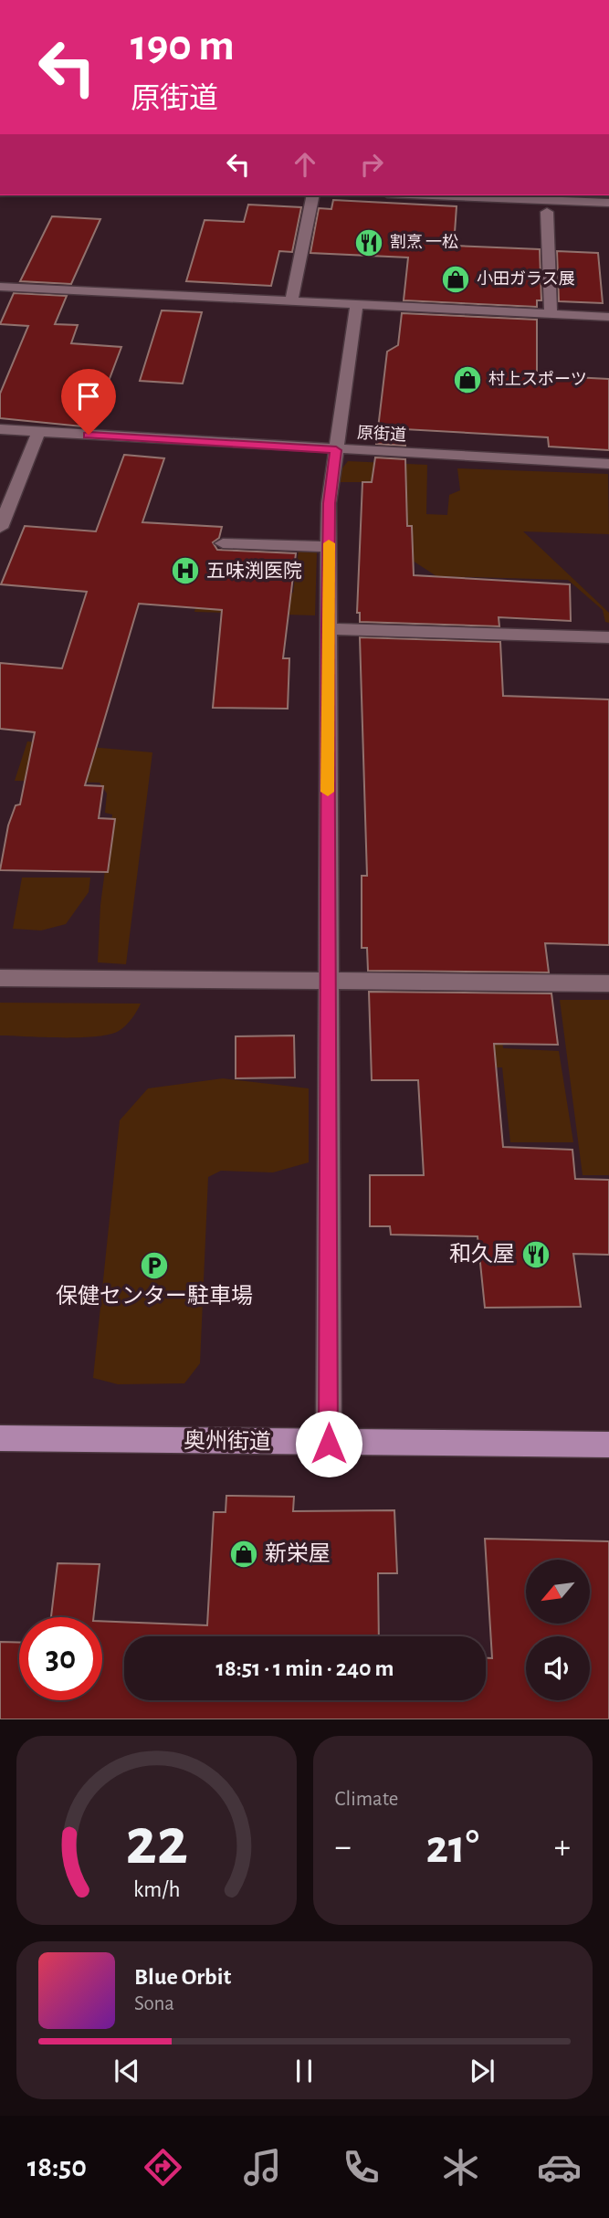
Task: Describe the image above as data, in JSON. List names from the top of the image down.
{
  "streets": {
    "main road": ["奥州街道"],
    "street": ["原街道"]
  },
  "places": {
    "restaurant": ["割烹 一松", "和久屋"],
    "shop": ["小田ガラス展", "村上スポーツ", "新栄屋"],
    "hospital": ["五味渕医院"],
    "parking": ["保健センター駐車場"]
  },
  "north": "bottom left",
  "page": {
    "turn": ["190 m", "原街道"],
    "limit": "30",
    "trip": "18:51 · 1 min · 240 m",
    "tile": "Climate",
    "heat": ["−", "21°", "+"],
    "song": ["Blue Orbit", "Sona"],
    "tabs": "18:50",
    "gauge": ["22", "km/h"]
  }
}
